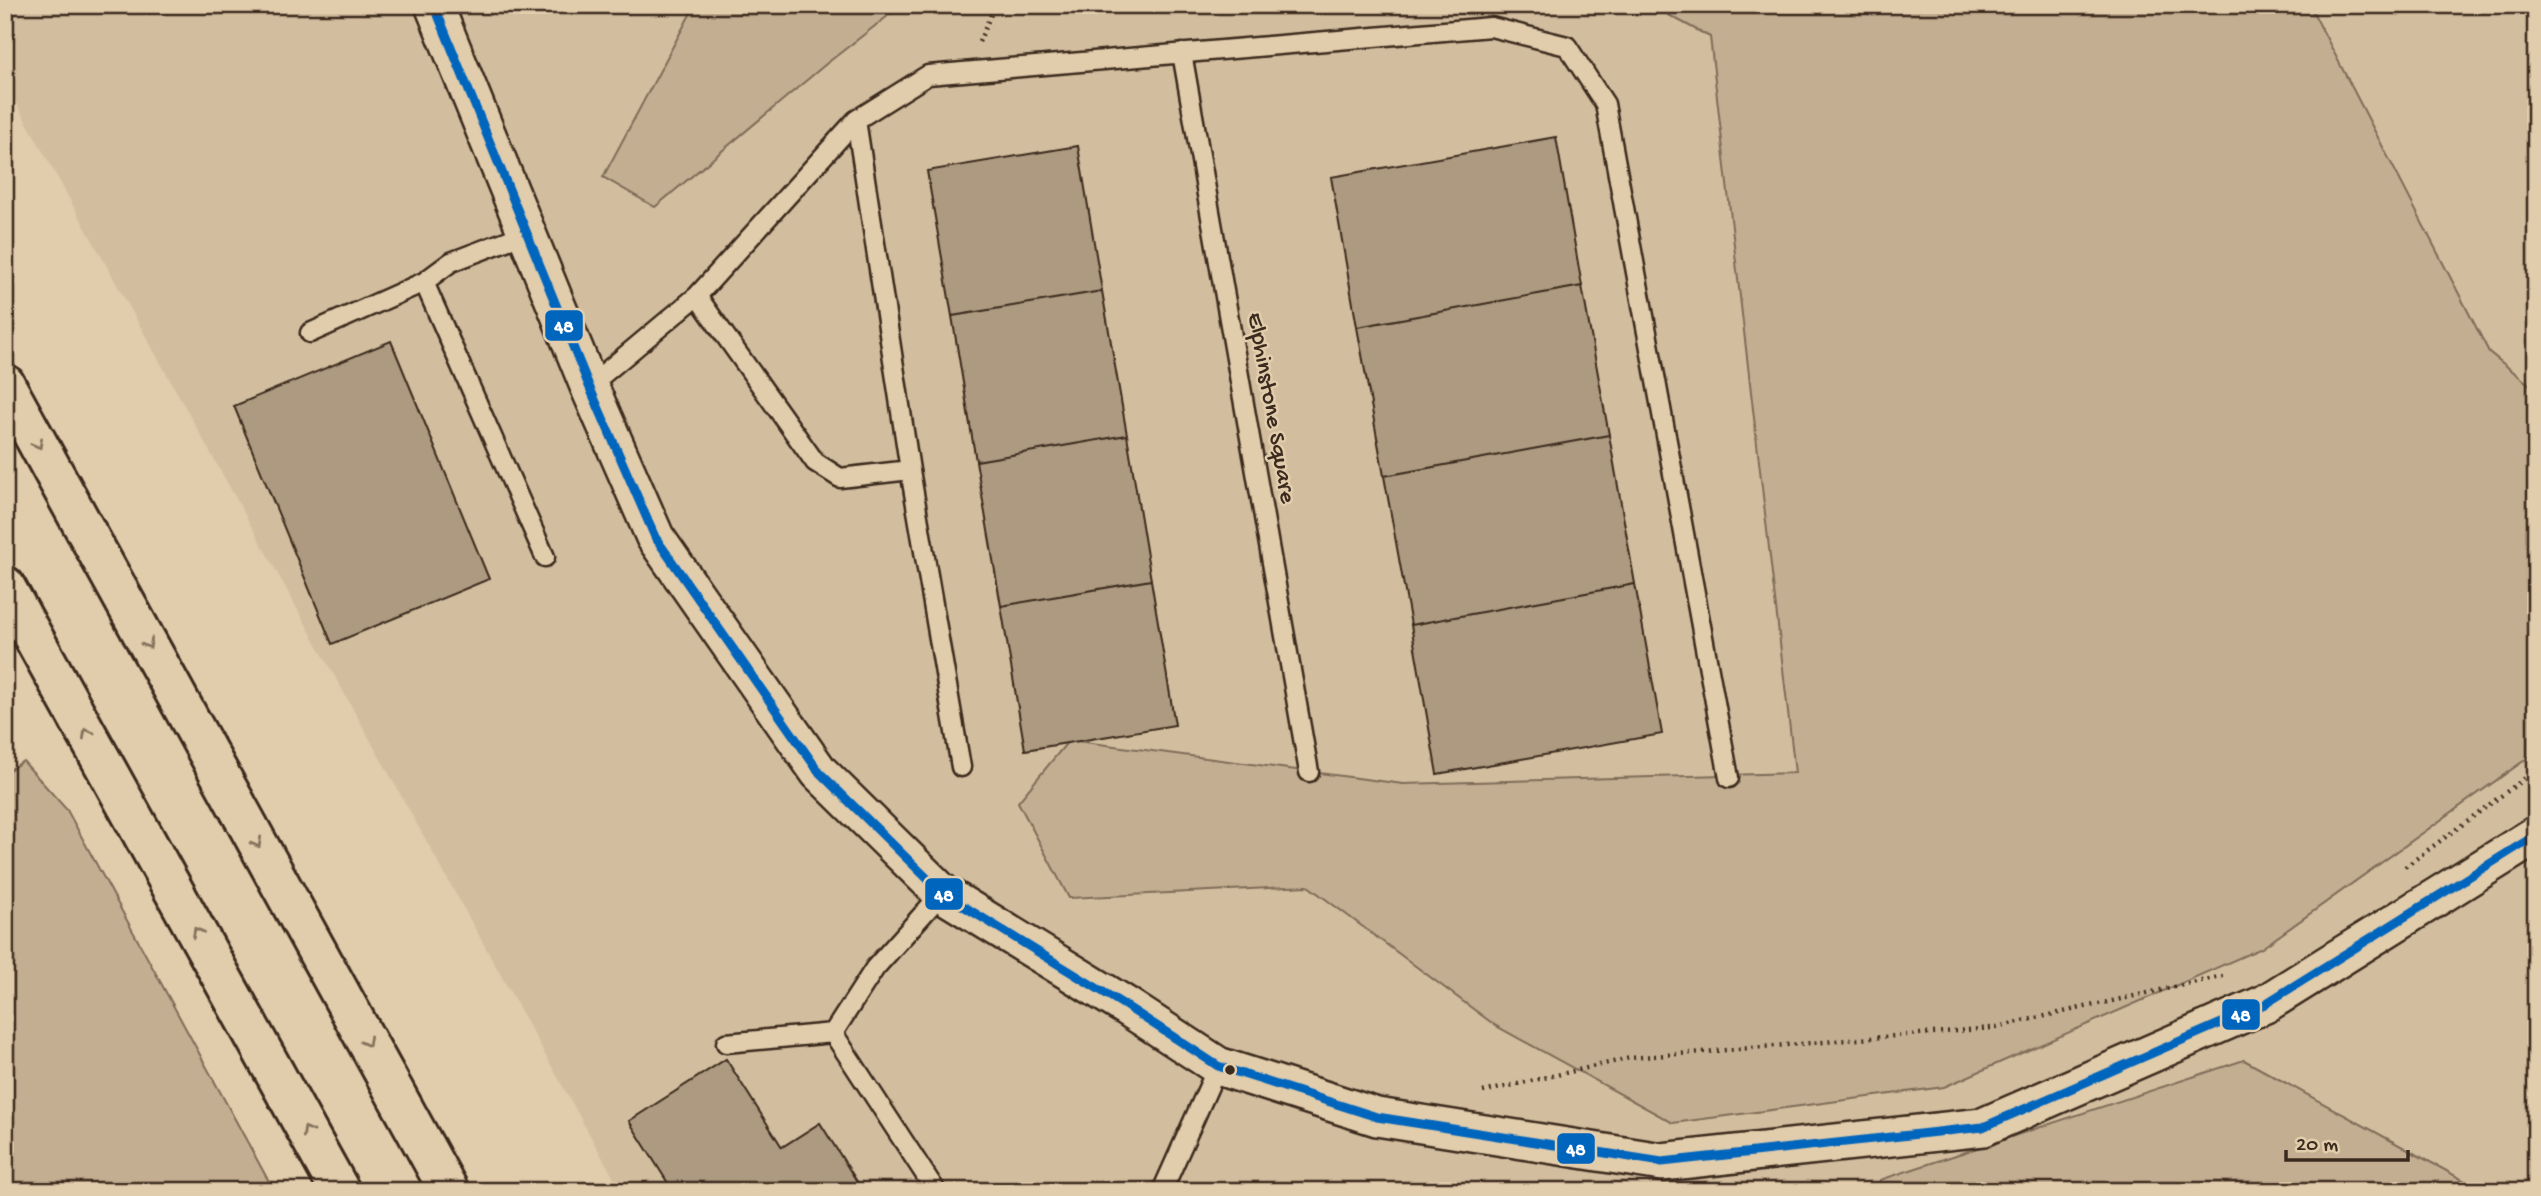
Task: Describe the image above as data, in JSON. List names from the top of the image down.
{
  "streets": {
    "lane": ["Elphinstone Square"]
  },
  "lines": ["transit line 48"],
  "scale_bar": "20 m"
}
